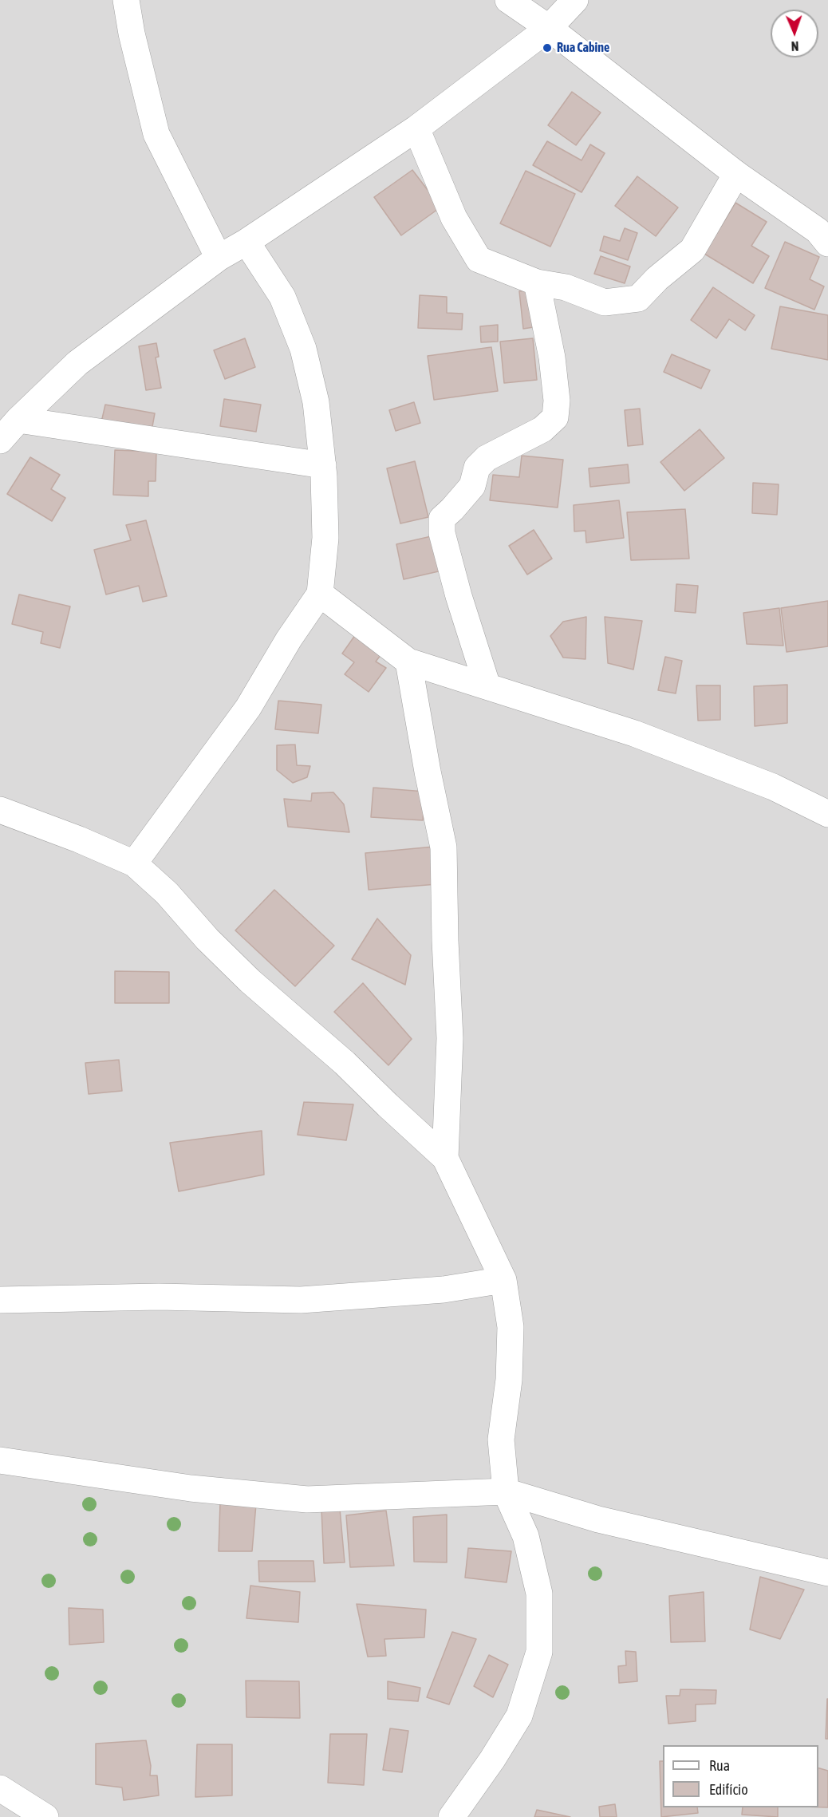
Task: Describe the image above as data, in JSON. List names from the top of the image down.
{
  "places": ["Rua Cabine"],
  "legend": ["Rua", "Edifício"],
  "north": "bottom"
}
